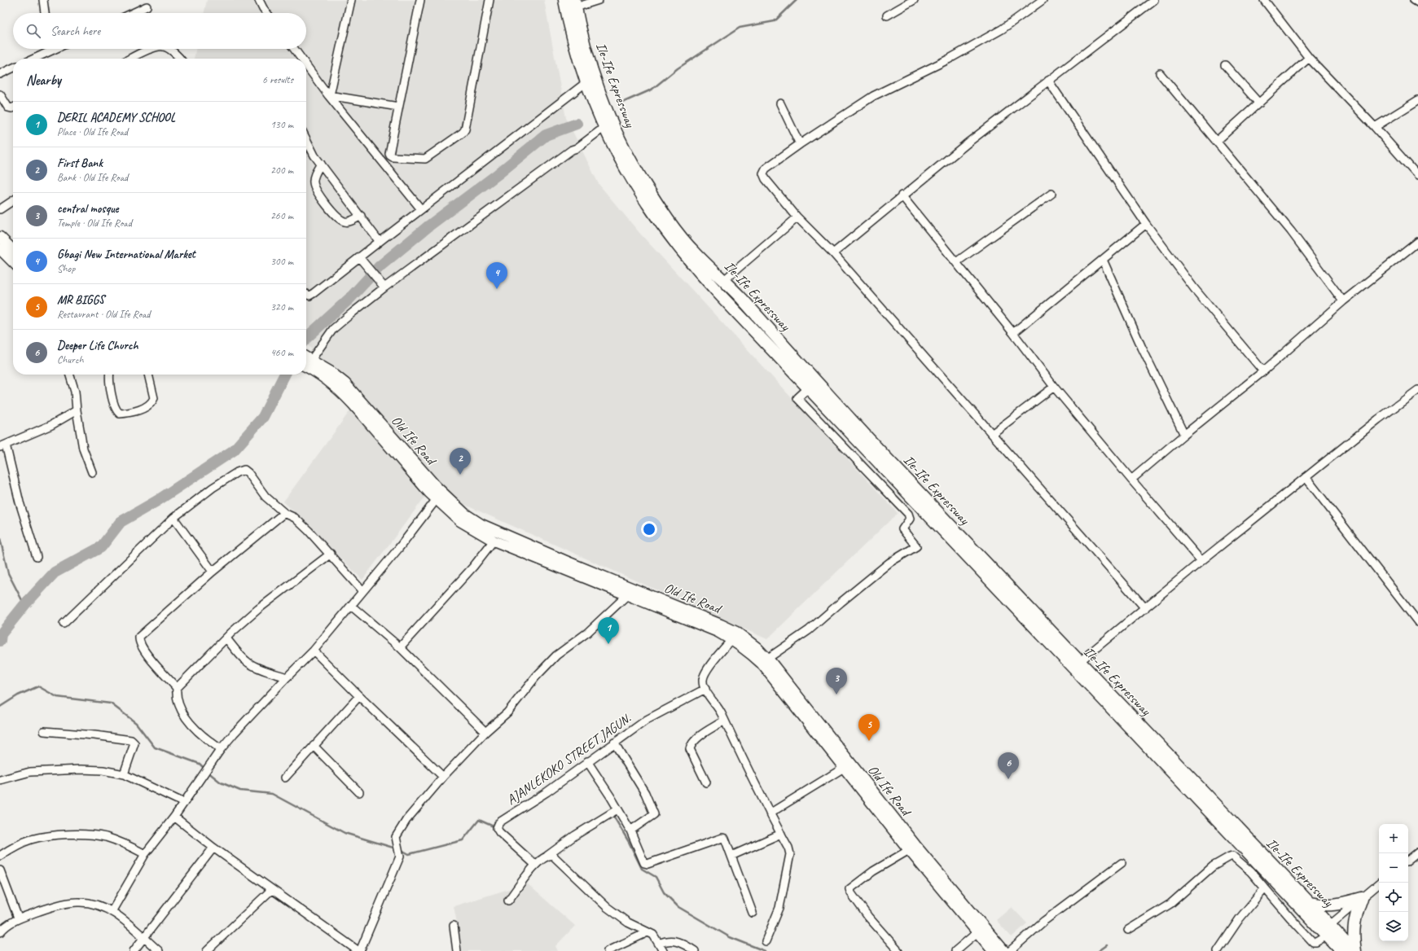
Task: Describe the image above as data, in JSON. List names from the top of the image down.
{
  "streets": {
    "highway": ["Ile-Ife Expressway"],
    "main road": ["Old Ife Road"],
    "street": ["AJANLEKOKO STREET,JAGUN."]
  },
  "page": {
    "search": "Search here",
    "heading": ["Nearby", "6 results"],
    "list": [
      {
        "mark": "1",
        "name": "DERIL ACADEMY SCHOOL",
        "note": "Place · Old Ife Road",
        "value": "130 m"
      },
      {
        "mark": "2",
        "name": "First Bank",
        "note": "Bank · Old Ife Road",
        "value": "200 m"
      },
      {
        "mark": "3",
        "name": "central mosque",
        "note": "Temple · Old Ife Road",
        "value": "260 m"
      },
      {
        "mark": "4",
        "name": "Gbagi New International Market",
        "note": "Shop",
        "value": "300 m"
      },
      {
        "mark": "5",
        "name": "MR BIGGS",
        "note": "Restaurant · Old Ife Road",
        "value": "320 m"
      },
      {
        "mark": "6",
        "name": "Deeper Life Church",
        "note": "Church",
        "value": "460 m"
      }
    ],
    "pins": [
      "4",
      "2",
      "1",
      "3",
      "5",
      "6"
    ],
    "map_buttons": ["+", "−"]
  }
}
